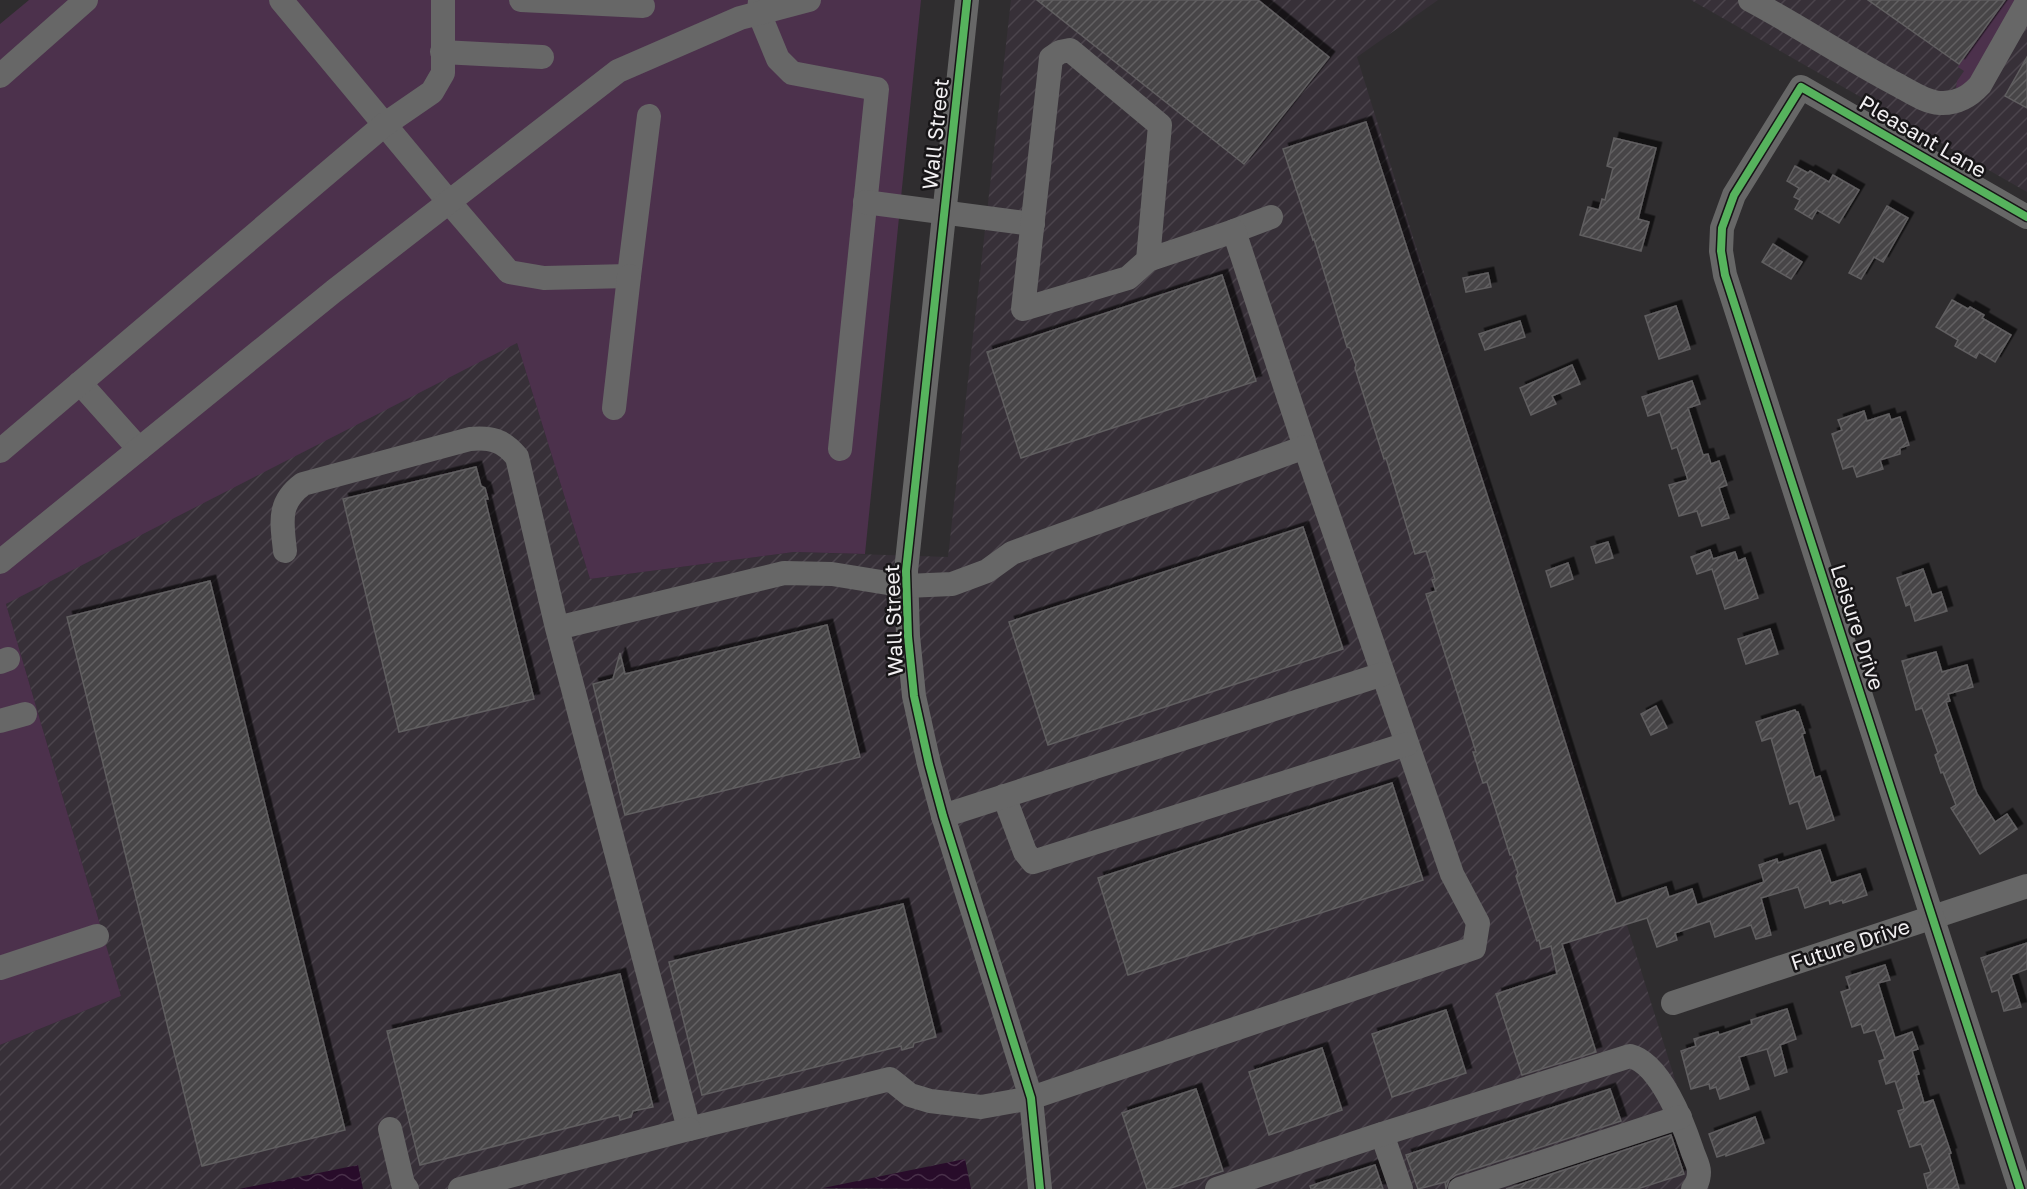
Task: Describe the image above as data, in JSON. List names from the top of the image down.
{
  "streets": {
    "street": [
      "Wall Street",
      "Pleasant Lane",
      "Leisure Drive",
      "Future Drive"
    ]
  },
  "crossings": [
    ["Pleasant Lane", "Leisure Drive"],
    ["Leisure Drive", "Future Drive"]
  ]
}
